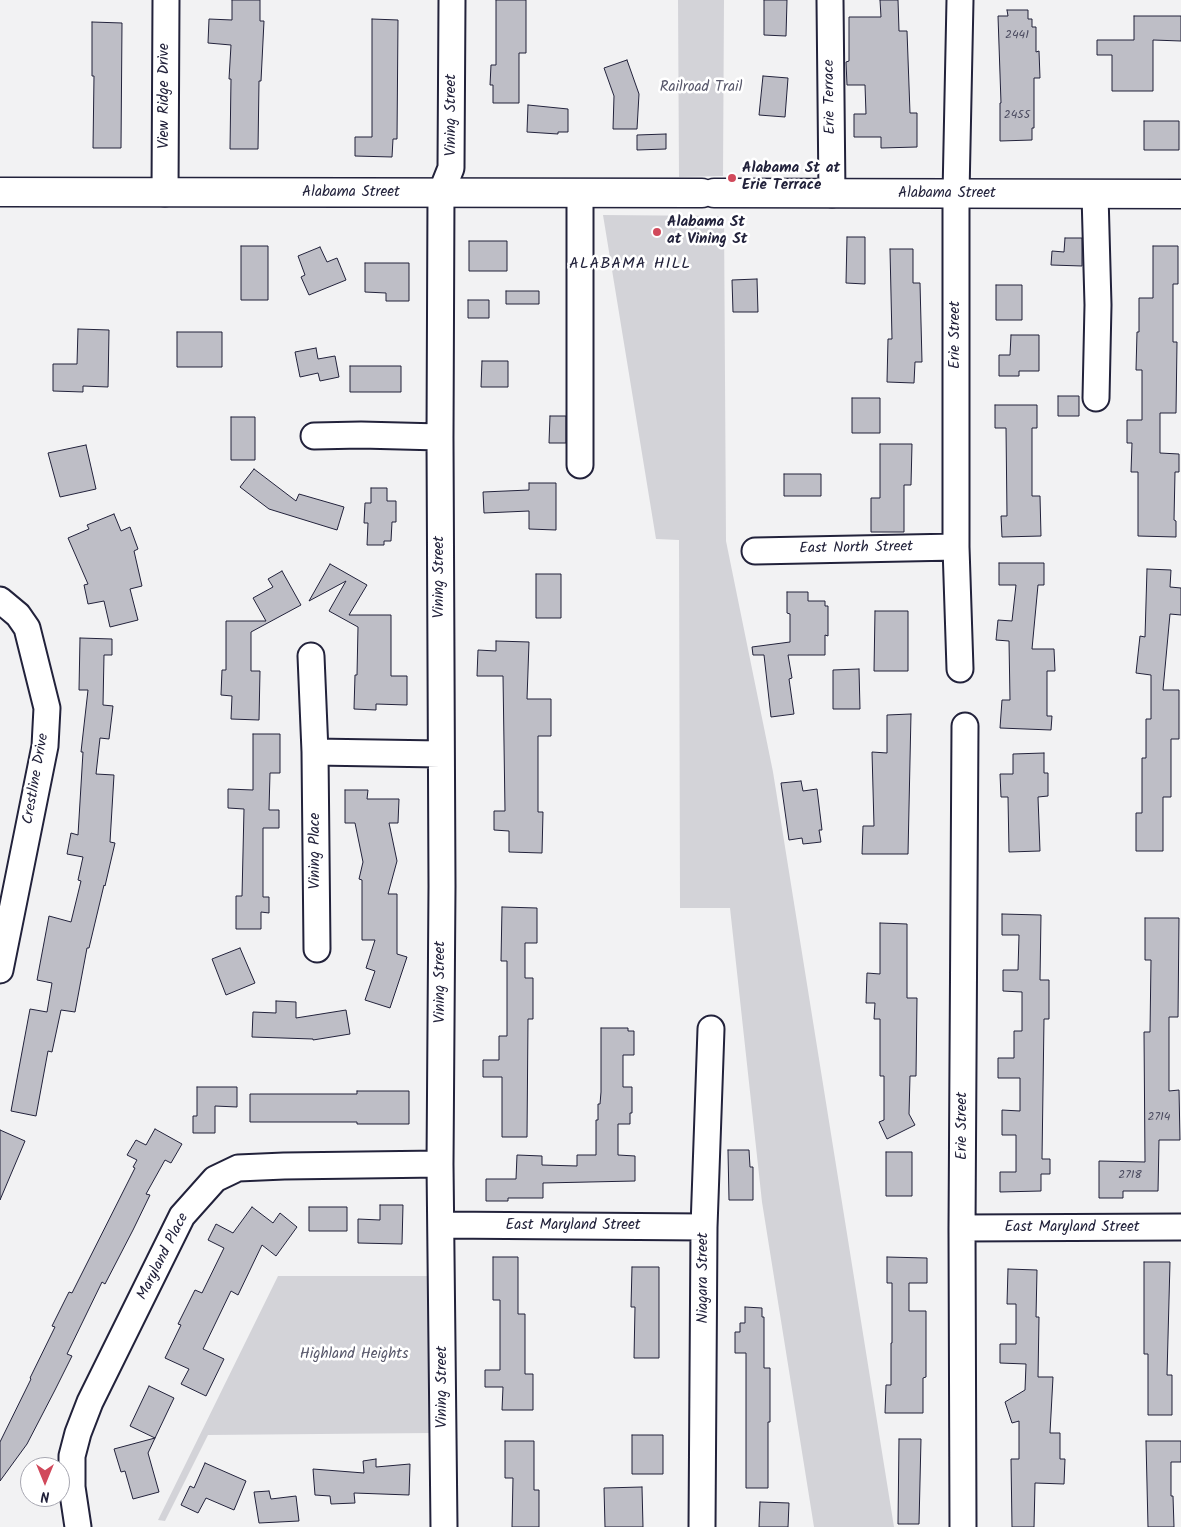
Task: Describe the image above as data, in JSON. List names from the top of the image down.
{
  "streets": {
    "main road": ["Alabama Street"],
    "street": [
      "View Ridge Drive",
      "Erie Terrace",
      "Vining Street",
      "Erie Street",
      "East North Street",
      "Crestline Drive",
      "Vining Place",
      "East Maryland Street",
      "Maryland Place",
      "Niagara Street"
    ]
  },
  "crossings": [
    ["View Ridge Drive", "Alabama Street"],
    ["Erie Terrace", "Alabama Street"],
    ["Vining Street", "Alabama Street"],
    ["Vining Street", "East Maryland Street"],
    ["Vining Street", "Maryland Place"],
    ["Alabama Street", "Erie Street"],
    ["Erie Street", "East North Street"],
    ["Erie Street", "East Maryland Street"],
    ["East Maryland Street", "Niagara Street"]
  ],
  "districts": ["ALABAMA HILL"],
  "parks": ["Railroad Trail", "Highland Heights"],
  "places": ["Alabama St at Erie Terrace", "Alabama St at Vining St"],
  "house_numbers": [
    "2441",
    "2455",
    "2714",
    "2718"
  ],
  "north": "bottom"
}
